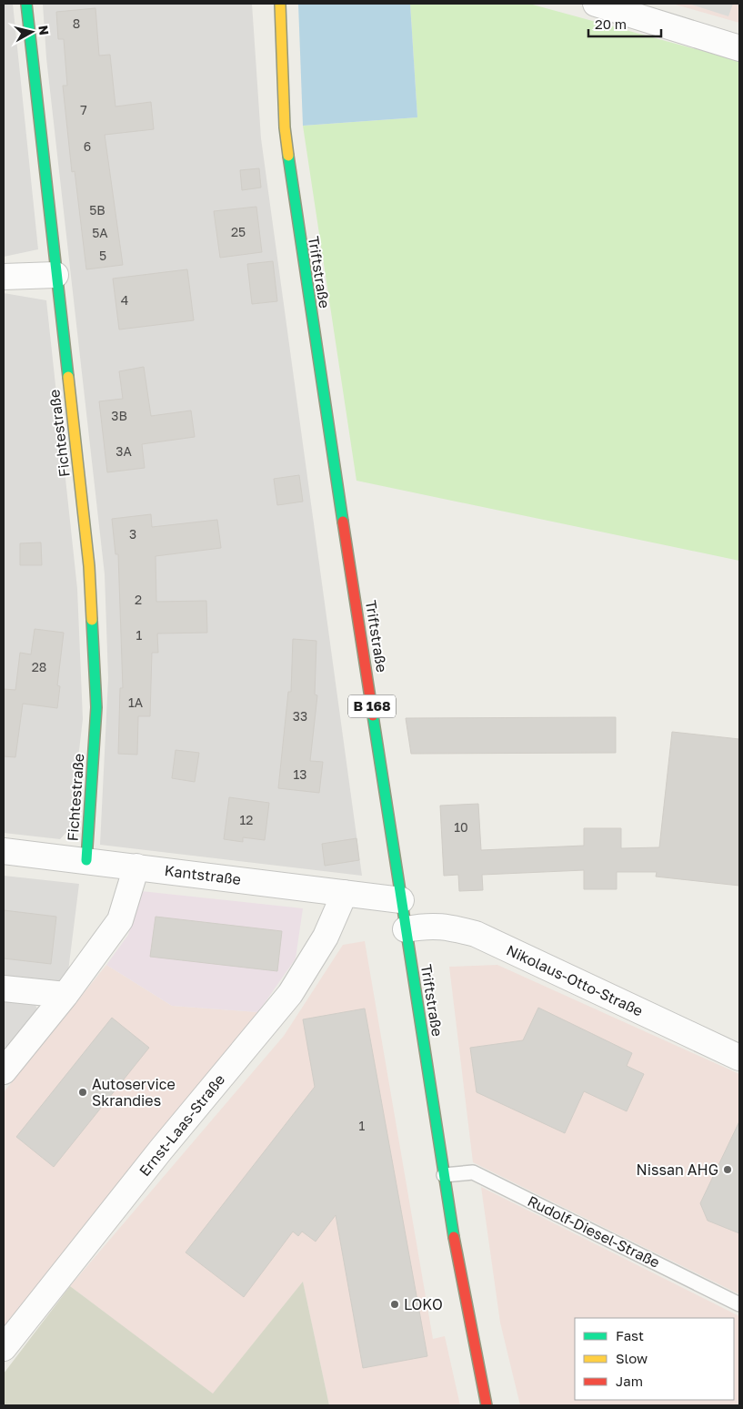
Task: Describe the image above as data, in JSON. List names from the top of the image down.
{
  "streets": {
    "main road": ["Triftstraße", "Fichtestraße", "B 168"],
    "street": ["Kantstraße", "Nikolaus-Otto-Straße", "Ernst-Laas-Straße"],
    "lane": ["Rudolf-Diesel-Straße"]
  },
  "crossings": [
    ["Triftstraße", "Kantstraße"],
    ["Triftstraße", "Nikolaus-Otto-Straße"],
    ["Triftstraße", "Rudolf-Diesel-Straße"],
    ["Fichtestraße", "Kantstraße"],
    ["Kantstraße", "Ernst-Laas-Straße"]
  ],
  "places": ["Autoservice Skrandies", "Nissan AHG", "LOKO"],
  "house_numbers": [
    "8",
    "7",
    "6",
    "5B",
    "25",
    "5A",
    "5",
    "4",
    "3B",
    "3A",
    "3",
    "2",
    "1",
    "28",
    "1A",
    "33",
    "13",
    "12",
    "10",
    "1"
  ],
  "legend": ["Fast", "Slow", "Jam"],
  "scale_bar": "20 m",
  "north": "right"
}
